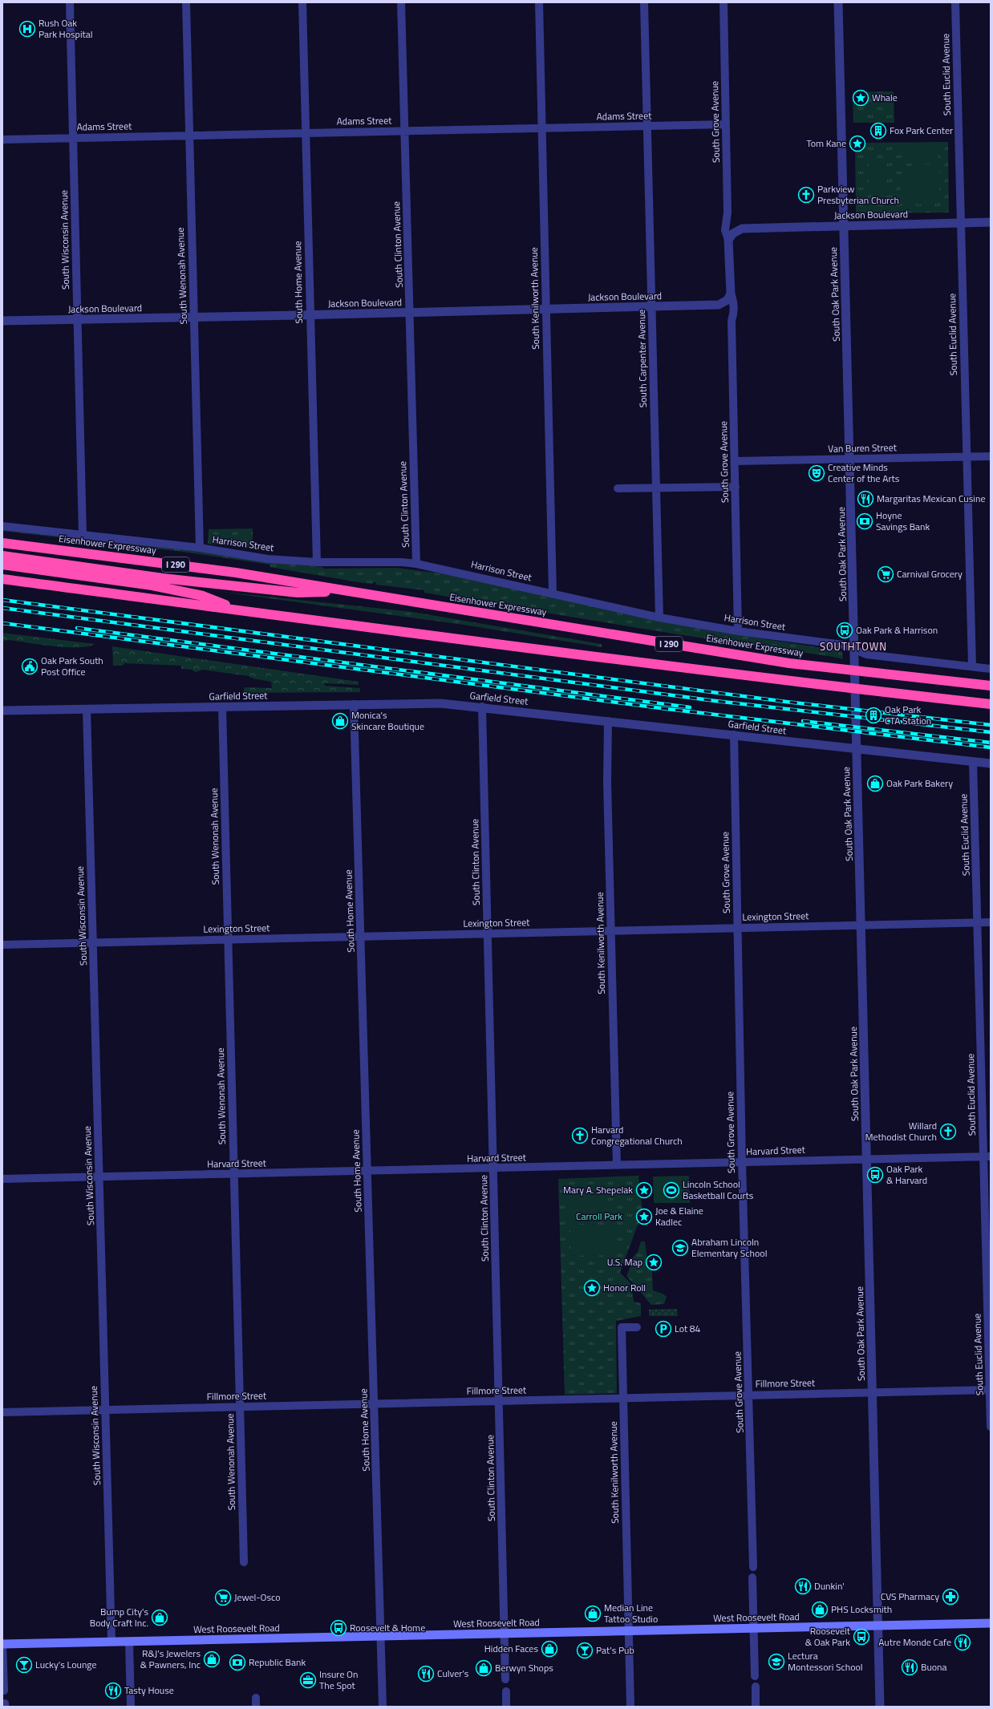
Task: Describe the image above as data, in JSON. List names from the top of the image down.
{
  "streets": {
    "highway": ["Eisenhower Expressway", "I 290"],
    "main road": ["West Roosevelt Road"],
    "street": [
      "South Euclid Avenue",
      "Adams Street",
      "South Grove Avenue",
      "Jackson Boulevard",
      "South Wisconsin Avenue",
      "South Clinton Avenue",
      "South Wenonah Avenue",
      "South Home Avenue",
      "South Oak Park Avenue",
      "South Kenilworth Avenue",
      "South Carpenter Avenue",
      "Van Buren Street",
      "Harrison Street",
      "Garfield Street",
      "Lexington Street",
      "Harvard Street",
      "Fillmore Street"
    ]
  },
  "crossings": [
    ["South Euclid Avenue", "Jackson Boulevard"],
    ["South Euclid Avenue", "Van Buren Street"],
    ["South Euclid Avenue", "Harrison Street"],
    ["South Euclid Avenue", "Garfield Street"],
    ["South Euclid Avenue", "Lexington Street"],
    ["South Euclid Avenue", "Harvard Street"],
    ["South Euclid Avenue", "Fillmore Street"],
    ["Adams Street", "South Grove Avenue"],
    ["Adams Street", "South Wisconsin Avenue"],
    ["Adams Street", "South Clinton Avenue"],
    ["Adams Street", "South Wenonah Avenue"],
    ["Adams Street", "South Home Avenue"],
    ["Adams Street", "South Kenilworth Avenue"],
    ["Adams Street", "South Carpenter Avenue"],
    ["South Grove Avenue", "Jackson Boulevard"],
    ["South Grove Avenue", "Van Buren Street"],
    ["South Grove Avenue", "Harrison Street"],
    ["South Grove Avenue", "Garfield Street"],
    ["South Grove Avenue", "Lexington Street"],
    ["South Grove Avenue", "Harvard Street"],
    ["South Grove Avenue", "Fillmore Street"],
    ["Jackson Boulevard", "South Wisconsin Avenue"],
    ["Jackson Boulevard", "South Clinton Avenue"],
    ["Jackson Boulevard", "South Wenonah Avenue"],
    ["Jackson Boulevard", "South Home Avenue"],
    ["Jackson Boulevard", "South Oak Park Avenue"],
    ["Jackson Boulevard", "South Kenilworth Avenue"],
    ["Jackson Boulevard", "South Carpenter Avenue"],
    ["South Wisconsin Avenue", "Harrison Street"],
    ["South Wisconsin Avenue", "Garfield Street"],
    ["South Wisconsin Avenue", "Lexington Street"],
    ["South Wisconsin Avenue", "Harvard Street"],
    ["South Wisconsin Avenue", "Fillmore Street"],
    ["South Wisconsin Avenue", "West Roosevelt Road"],
    ["South Clinton Avenue", "Harrison Street"],
    ["South Clinton Avenue", "Garfield Street"],
    ["South Clinton Avenue", "Lexington Street"],
    ["South Clinton Avenue", "Harvard Street"],
    ["South Clinton Avenue", "Fillmore Street"],
    ["South Clinton Avenue", "West Roosevelt Road"],
    ["South Wenonah Avenue", "Harrison Street"],
    ["South Wenonah Avenue", "Garfield Street"],
    ["South Wenonah Avenue", "Lexington Street"],
    ["South Wenonah Avenue", "Harvard Street"],
    ["South Wenonah Avenue", "Fillmore Street"],
    ["South Home Avenue", "Harrison Street"],
    ["South Home Avenue", "Garfield Street"],
    ["South Home Avenue", "Lexington Street"],
    ["South Home Avenue", "Harvard Street"],
    ["South Home Avenue", "Fillmore Street"],
    ["South Home Avenue", "West Roosevelt Road"],
    ["South Oak Park Avenue", "Van Buren Street"],
    ["South Oak Park Avenue", "Harrison Street"],
    ["South Oak Park Avenue", "Garfield Street"],
    ["South Oak Park Avenue", "Lexington Street"],
    ["South Oak Park Avenue", "Harvard Street"],
    ["South Oak Park Avenue", "Fillmore Street"],
    ["South Oak Park Avenue", "West Roosevelt Road"],
    ["South Kenilworth Avenue", "Harrison Street"],
    ["South Kenilworth Avenue", "Garfield Street"],
    ["South Kenilworth Avenue", "Lexington Street"],
    ["South Kenilworth Avenue", "Harvard Street"],
    ["South Kenilworth Avenue", "Fillmore Street"],
    ["South Kenilworth Avenue", "West Roosevelt Road"],
    ["South Carpenter Avenue", "Harrison Street"]
  ],
  "districts": ["SOUTHTOWN"],
  "parks": ["Carroll Park"],
  "places": {
    "hospital": ["Rush Oak Park Hospital"],
    "place": [
      "Whale",
      "Tom Kane",
      "Mary A. Shepelak",
      "Joe & Elaine Kadlec",
      "U.S. Map",
      "Honor Roll"
    ],
    "building": ["Fox Park Center", "Oak Park CTA Station"],
    "church": ["Parkview Presbyterian Church", "Willard Methodist Church", "Harvard Congregational Church"],
    "theatre": ["Creative Minds Center of the Arts"],
    "restaurant": [
      "Margaritas Mexican Cusine",
      "Dunkin'",
      "Autre Monde Cafe",
      "Buona",
      "Culver's",
      "Tasty House"
    ],
    "bank": ["Hoyne Savings Bank", "Republic Bank"],
    "supermarket": ["Carnival Grocery", "Jewel-Osco"],
    "bus stop": [
      "Oak Park & Harrison",
      "Oak Park & Harvard",
      "Roosevelt & Home",
      "Roosevelt & Oak Park"
    ],
    "public building": ["Oak Park South Post Office"],
    "shop": [
      "Monica's Skincare Boutique",
      "Oak Park Bakery",
      "PHS Locksmith",
      "Median Line Tattoo Studio",
      "Bump City's Body Craft Inc.",
      "Hidden Faces",
      "R&J's Jewelers & Pawners, Inc",
      "Berwyn Shops"
    ],
    "sports": ["Lincoln School Basketball Courts"],
    "school or university": ["Abraham Lincoln Elementary School", "Lectura Montessori School"],
    "parking": ["Lot 84"],
    "pharmacy": ["CVS Pharmacy"],
    "bar": ["Pat's Pub", "Lucky's Lounge"],
    "office": ["Insure On The Spot"]
  }
}
